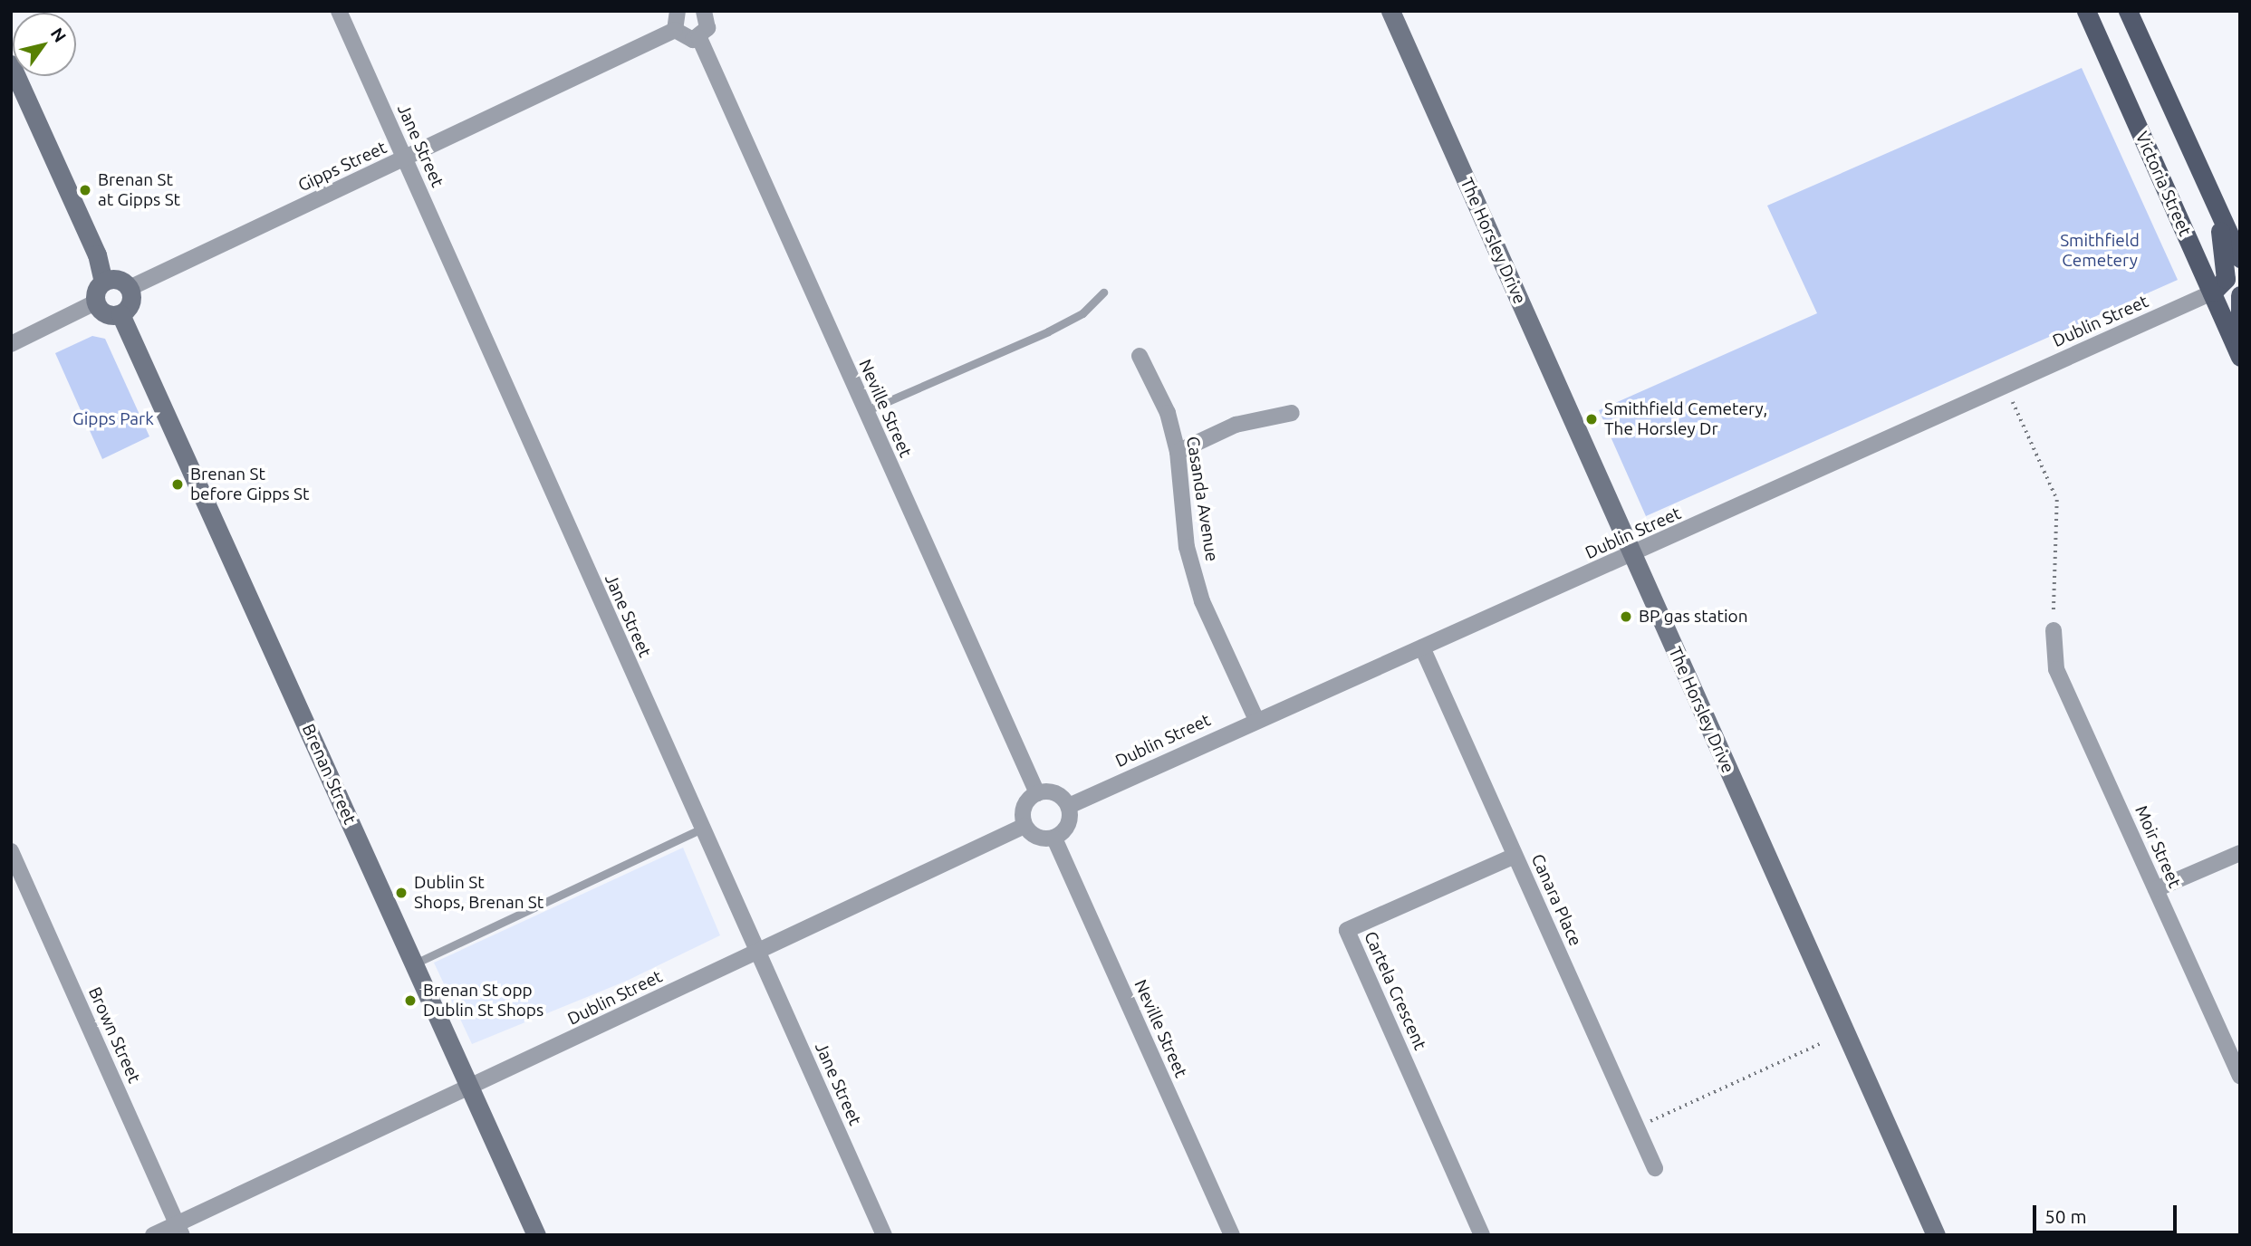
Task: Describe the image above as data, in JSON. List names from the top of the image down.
{
  "streets": {
    "main road": ["Victoria Street"],
    "street": [
      "Jane Street",
      "Gipps Street",
      "The Horsley Drive",
      "Dublin Street",
      "Neville Street",
      "Casanda Avenue",
      "Brenan Street",
      "Moir Street",
      "Canara Place",
      "Cartela Crescent",
      "Brown Street"
    ]
  },
  "crossings": [
    ["Jane Street", "Gipps Street"],
    ["Jane Street", "Dublin Street"],
    ["Gipps Street", "Brenan Street"],
    ["Victoria Street", "Dublin Street"],
    ["The Horsley Drive", "Dublin Street"],
    ["Dublin Street", "Neville Street"],
    ["Dublin Street", "Casanda Avenue"],
    ["Dublin Street", "Brenan Street"],
    ["Dublin Street", "Canara Place"],
    ["Dublin Street", "Brown Street"],
    ["Canara Place", "Cartela Crescent"]
  ],
  "parks": ["Smithfield Cemetery", "Gipps Park"],
  "places": [
    "Brenan St at Gipps St",
    "Smithfield Cemetery, The Horsley Dr",
    "Brenan St before Gipps St",
    "BP gas station",
    "Dublin St Shops, Brenan St",
    "Brenan St opp Dublin St Shops"
  ],
  "scale_bar": "50 m",
  "north": "top right"
}
